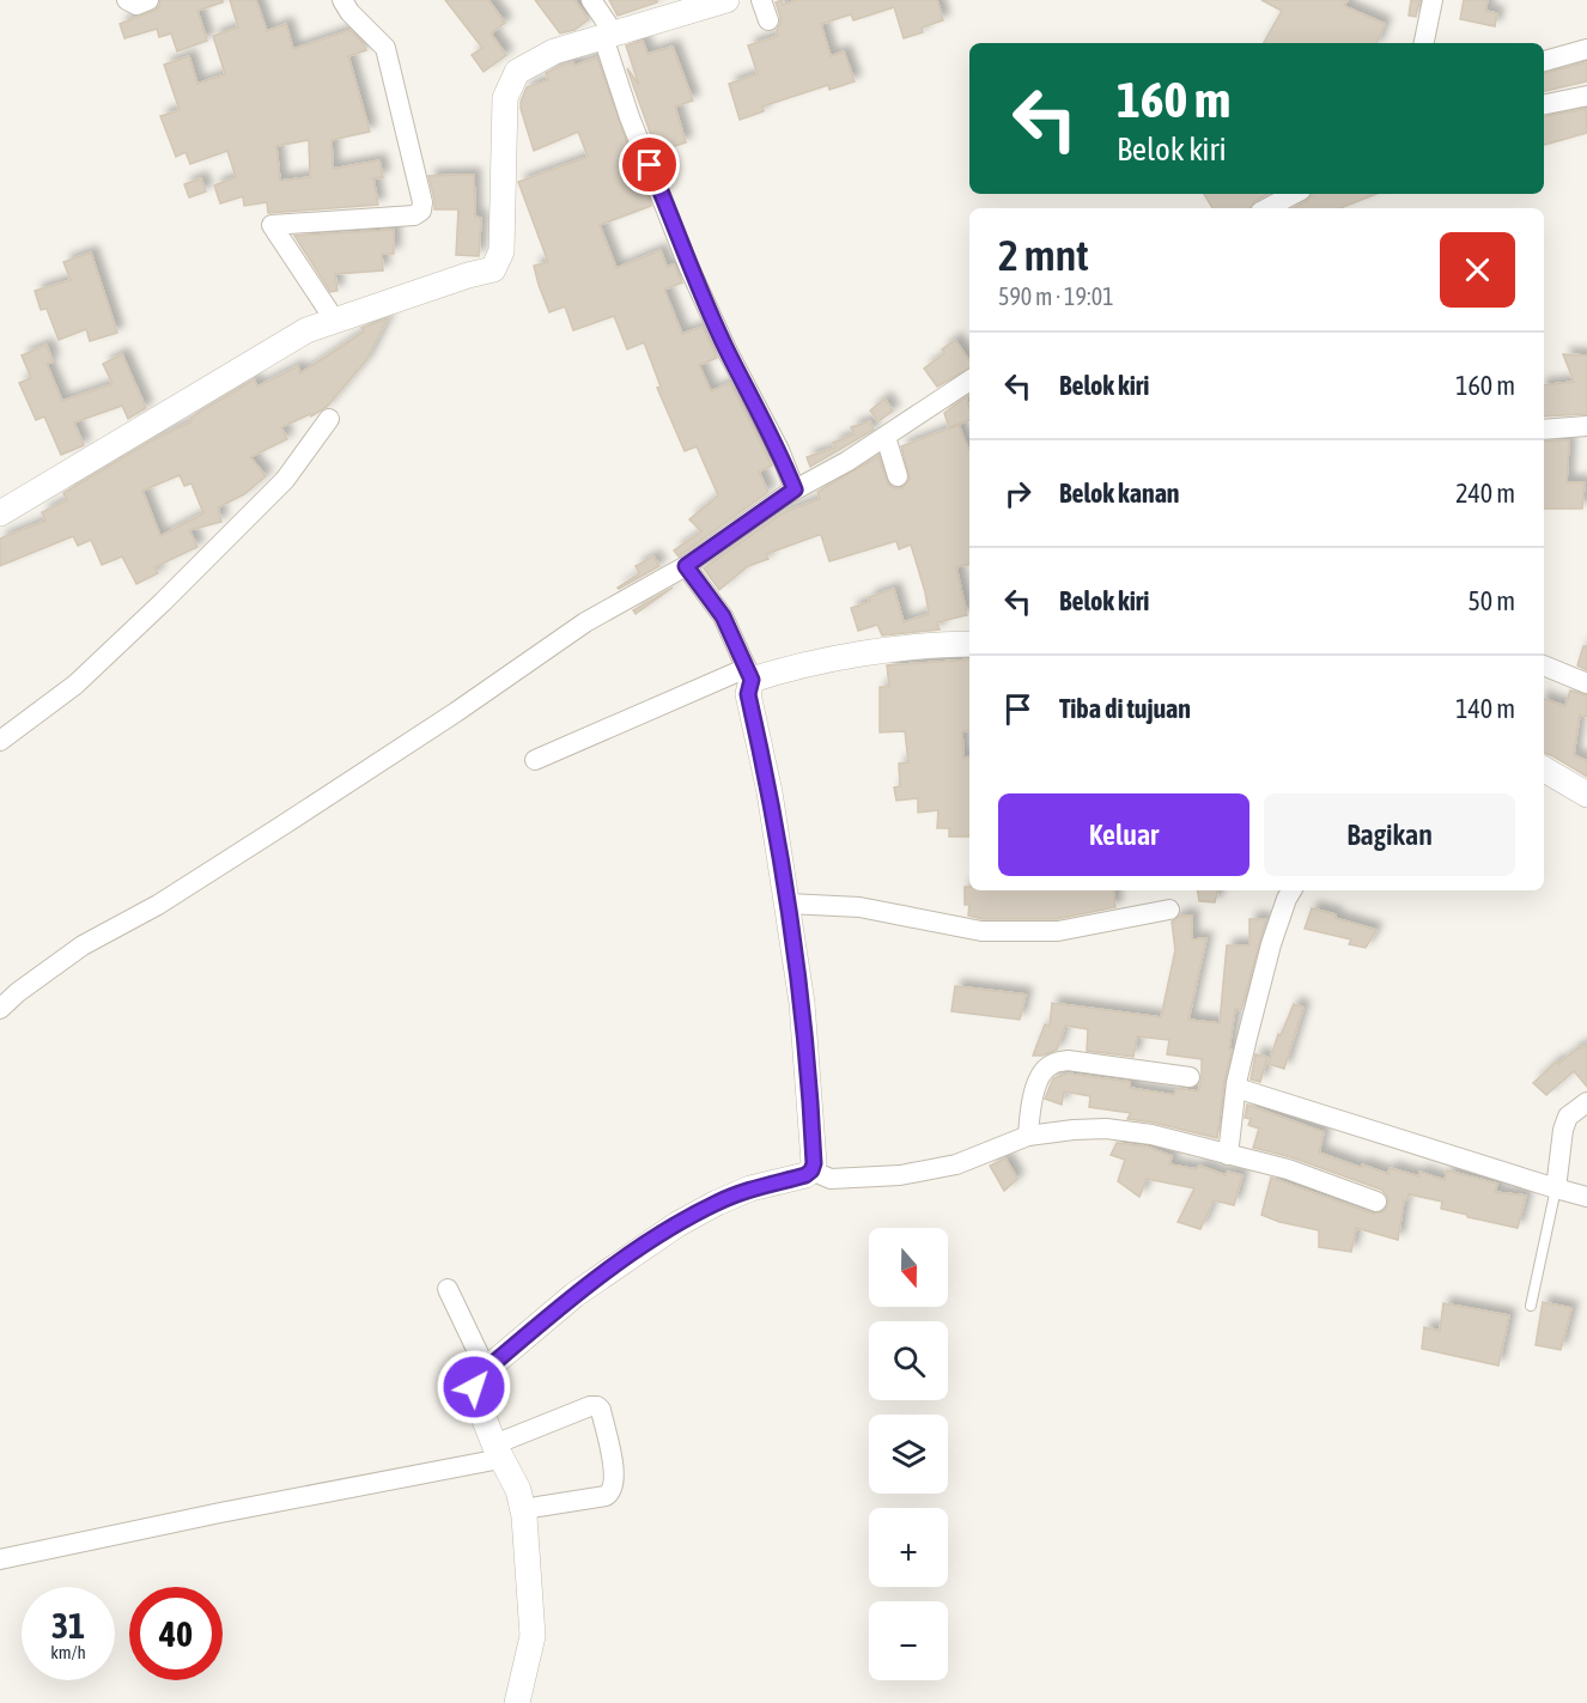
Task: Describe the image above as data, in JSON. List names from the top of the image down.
{
  "north": "bottom",
  "page": {
    "turn": ["160 m", "Belok kiri"],
    "heading": ["2 mnt", "590 m · 19:01"],
    "list": [
      {
        "name": "Belok kiri",
        "value": "160 m"
      },
      {
        "name": "Belok kanan",
        "value": "240 m"
      },
      {
        "name": "Belok kiri",
        "value": "50 m"
      },
      {
        "name": "Tiba di tujuan",
        "value": "140 m"
      }
    ],
    "buttons": ["Keluar", "Bagikan"],
    "map_buttons": ["+", "−"],
    "speed": "31 km/h",
    "limit": "40"
  }
}
